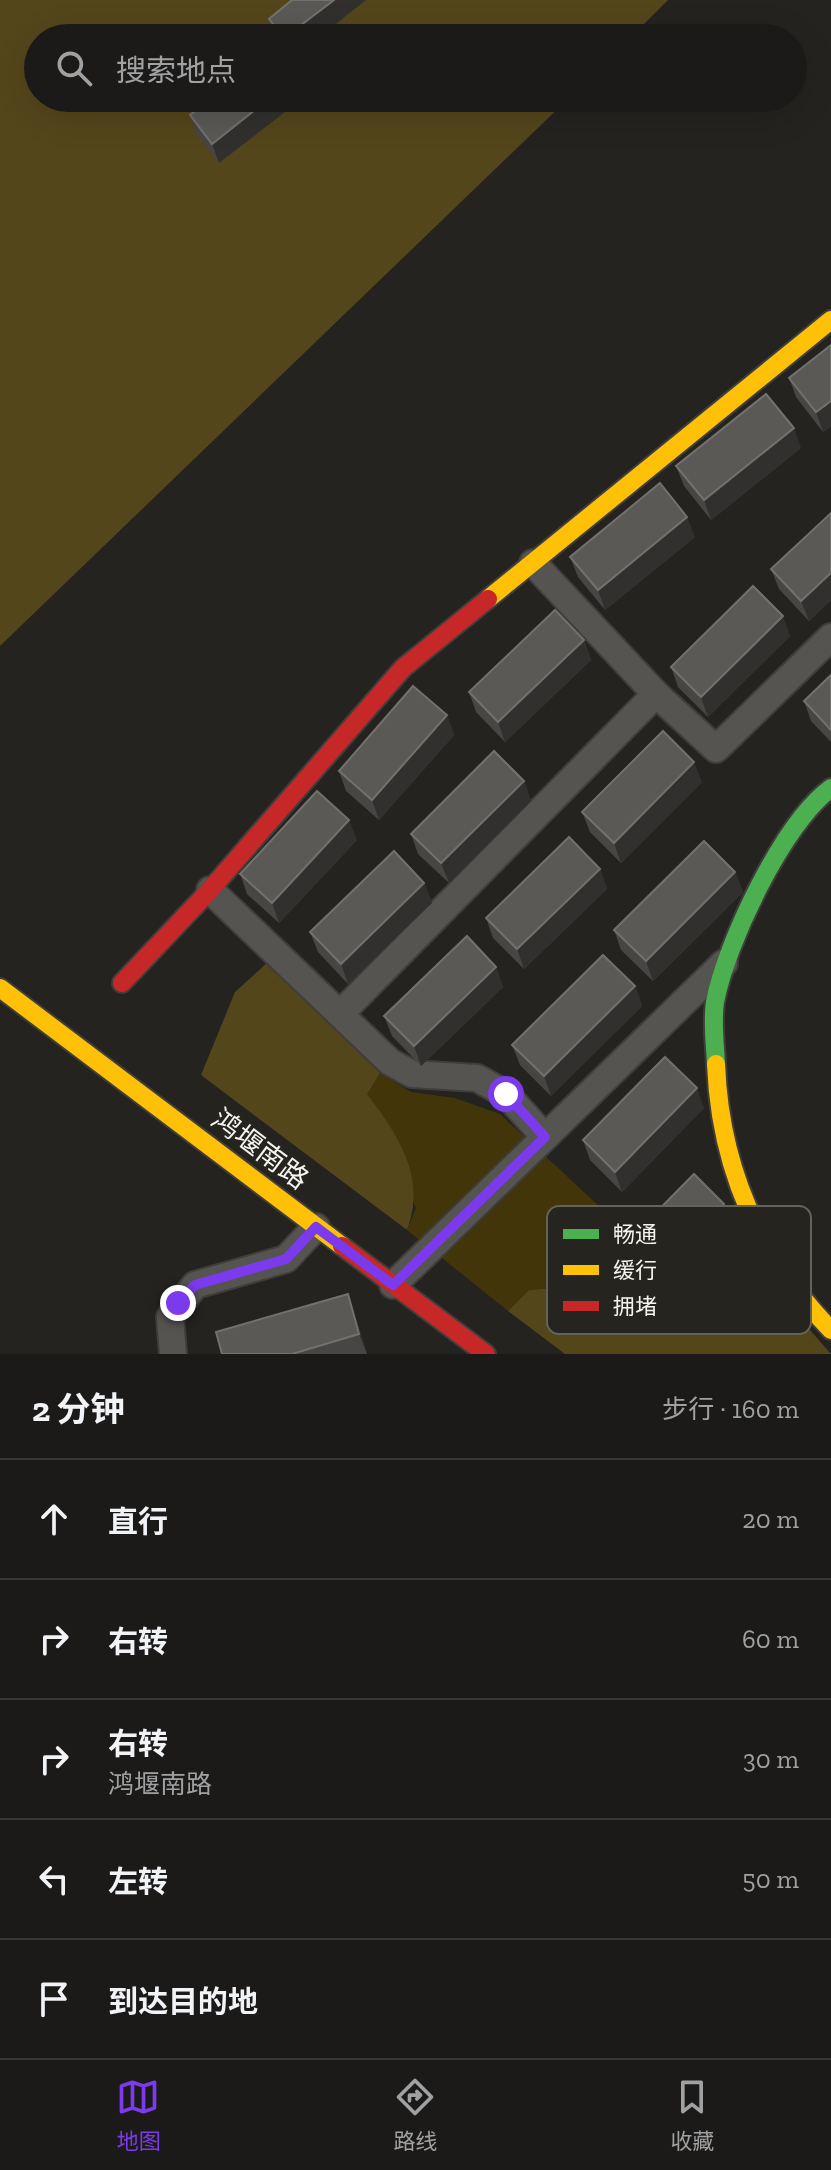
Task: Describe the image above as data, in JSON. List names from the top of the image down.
{
  "streets": {
    "street": ["鸿堰南路"]
  },
  "legend": ["畅通", "缓行", "拥堵"],
  "page": {
    "search": "搜索地点",
    "heading": ["2 分钟", "步行 · 160 m"],
    "list": [
      ["直行", "20 m"],
      ["右转", "60 m"],
      ["右转", "鸿堰南路", "30 m"],
      ["左转", "50 m"],
      "到达目的地"
    ],
    "nav": ["地图", "路线", "收藏"]
  }
}
